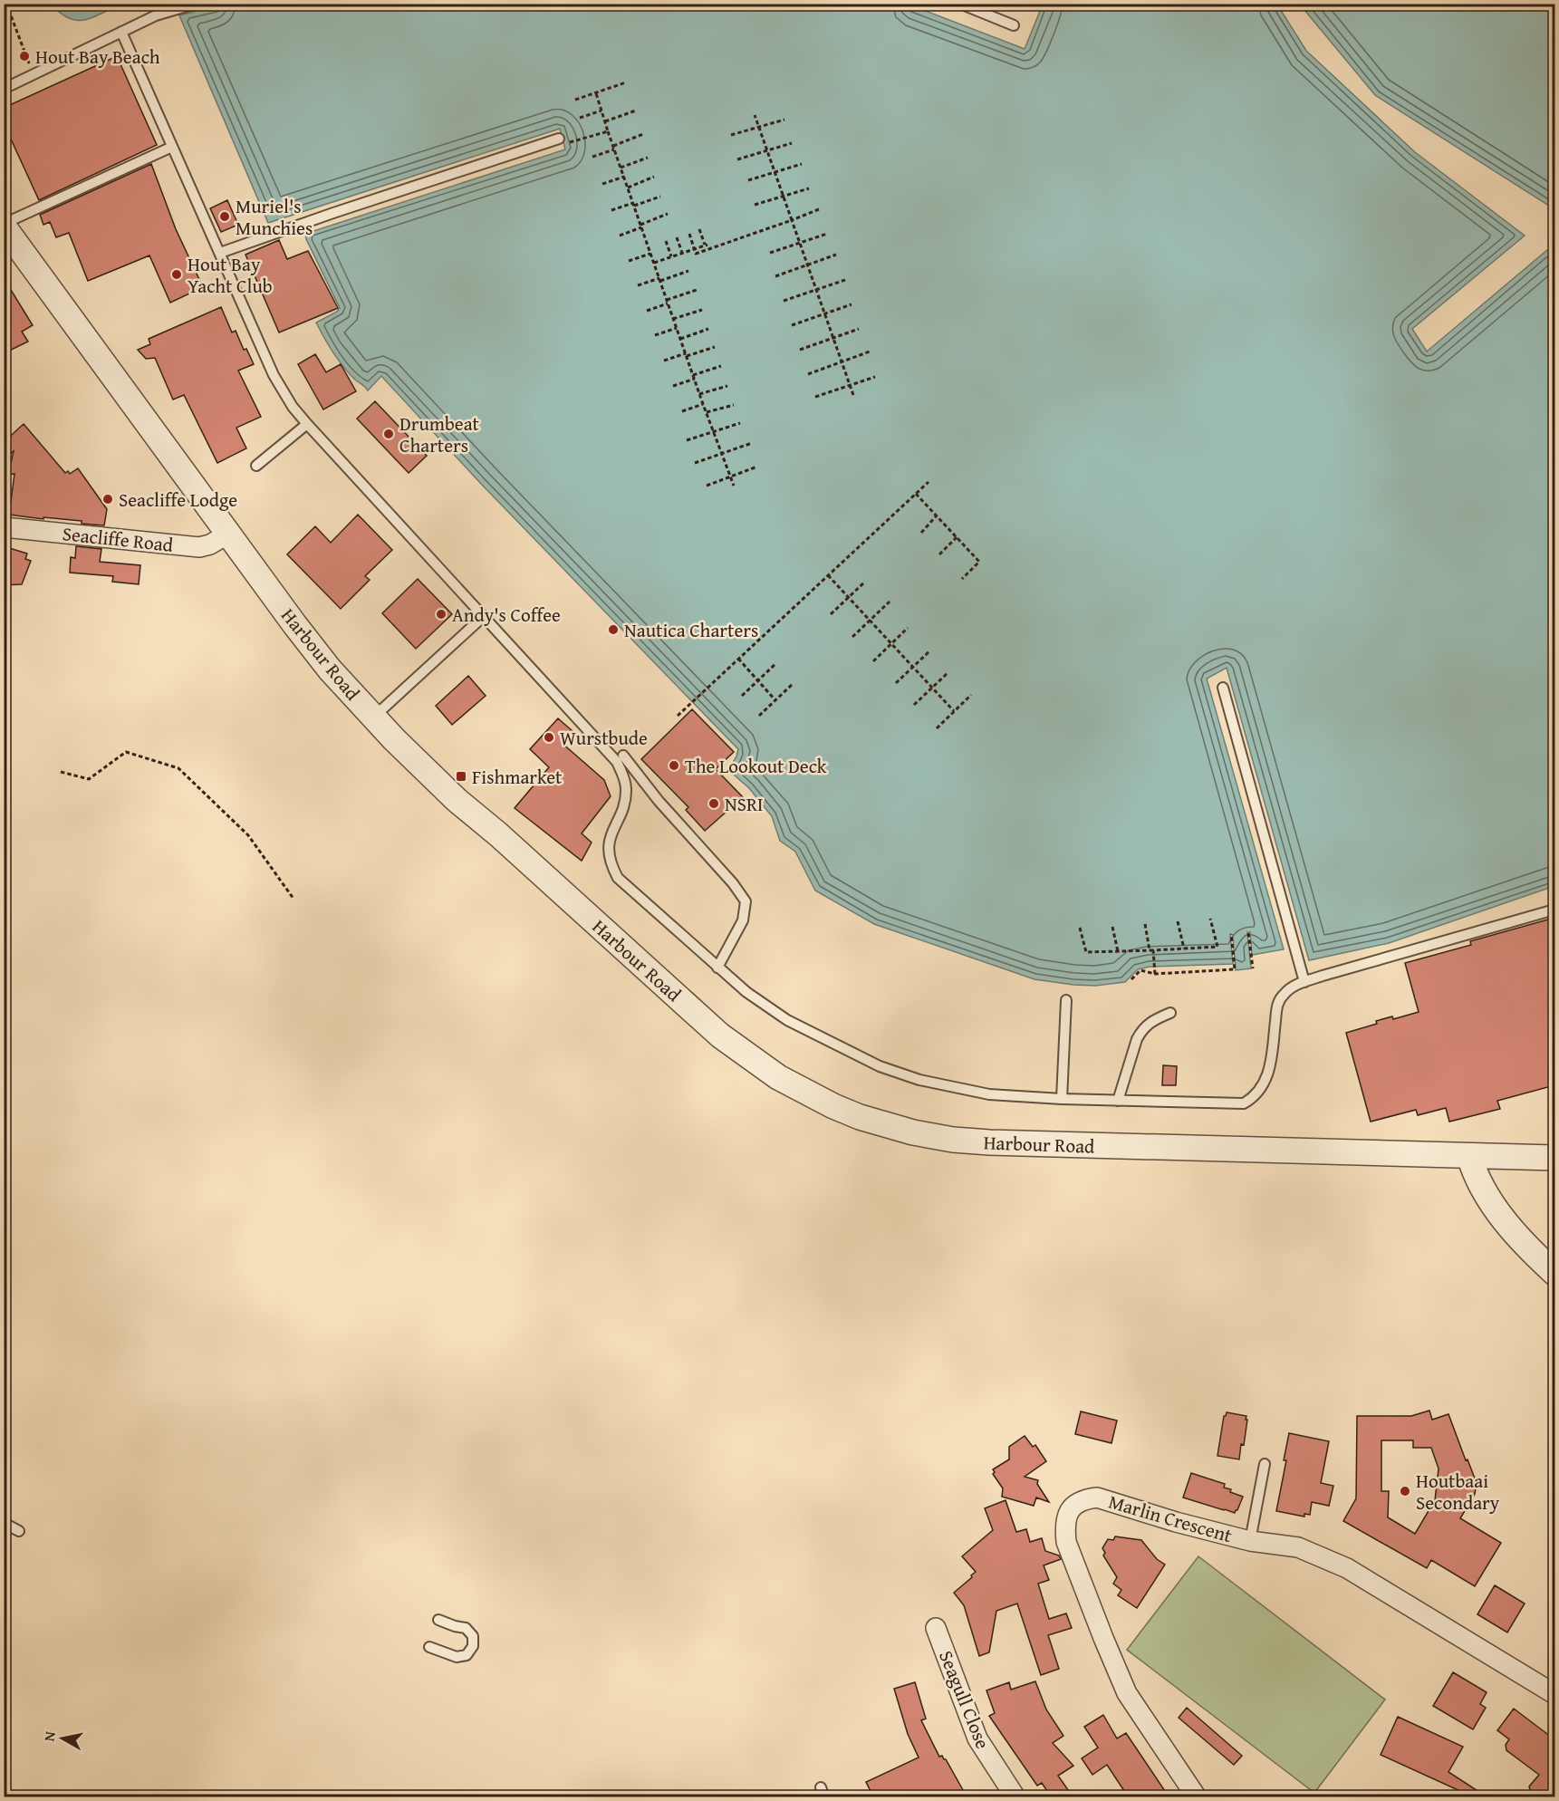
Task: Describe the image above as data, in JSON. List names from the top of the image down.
{
  "streets": {
    "street": [
      "Seacliffe Road",
      "Harbour Road",
      "Marlin Crescent",
      "Seagull Close"
    ]
  },
  "crossings": [
    ["Seacliffe Road", "Harbour Road"]
  ],
  "places": {
    "other": [
      "Hout Bay Beach",
      "Muriel's Munchies",
      "Hout Bay Yacht Club",
      "Drumbeat Charters",
      "Seacliffe Lodge",
      "Andy's Coffee",
      "Nautica Charters",
      "Wurstbude",
      "The Lookout Deck",
      "NSRI",
      "Houtbaai Secondary"
    ],
    "transit": ["Fishmarket"]
  },
  "north": "left"
}
